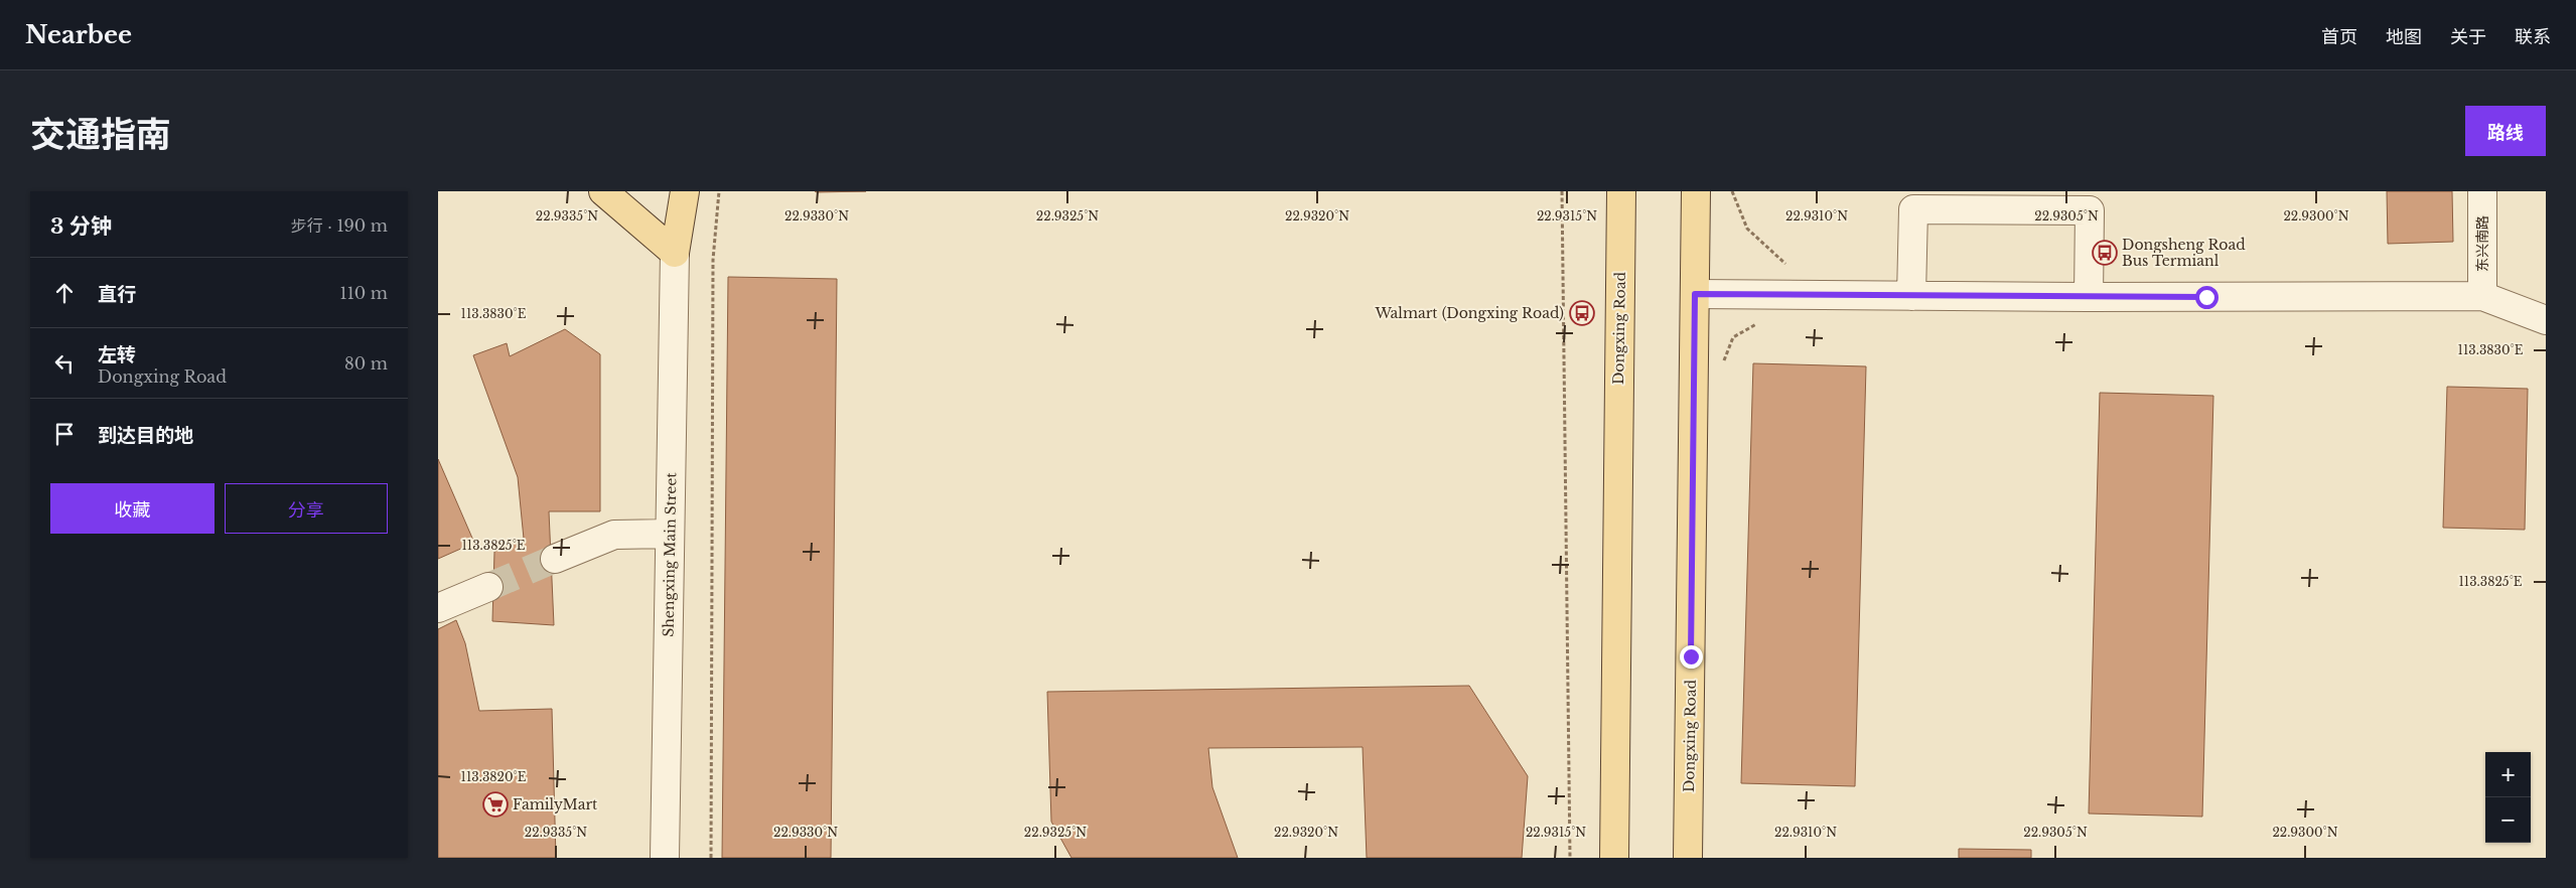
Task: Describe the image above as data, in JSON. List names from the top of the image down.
{
  "streets": {
    "main road": ["Dongxing Road"],
    "street": ["东兴南路", "Shengxing Main Street"]
  },
  "places": {
    "bus stop": ["Dongsheng Road Bus Termianl", "Walmart (Dongxing Road)"],
    "supermarket": ["FamilyMart"]
  },
  "page": {
    "header": "Nearbee",
    "nav": [
      "首页",
      "地图",
      "关于",
      "联系"
    ],
    "title": "交通指南",
    "buttons": [
      "路线",
      ["收藏", "分享"]
    ],
    "heading": ["3 分钟", "步行 · 190 m"],
    "list": [
      ["直行", "110 m"],
      ["左转", "Dongxing Road", "80 m"],
      "到达目的地"
    ],
    "map_buttons": ["+", "−"]
  },
  "coordinates": [
    "22.9335°N",
    "22.9330°N",
    "22.9325°N",
    "22.9320°N",
    "22.9315°N",
    "22.9310°N",
    "22.9305°N",
    "22.9300°N",
    "113.3830°E",
    "113.3825°E",
    "113.3820°E"
  ]
}
